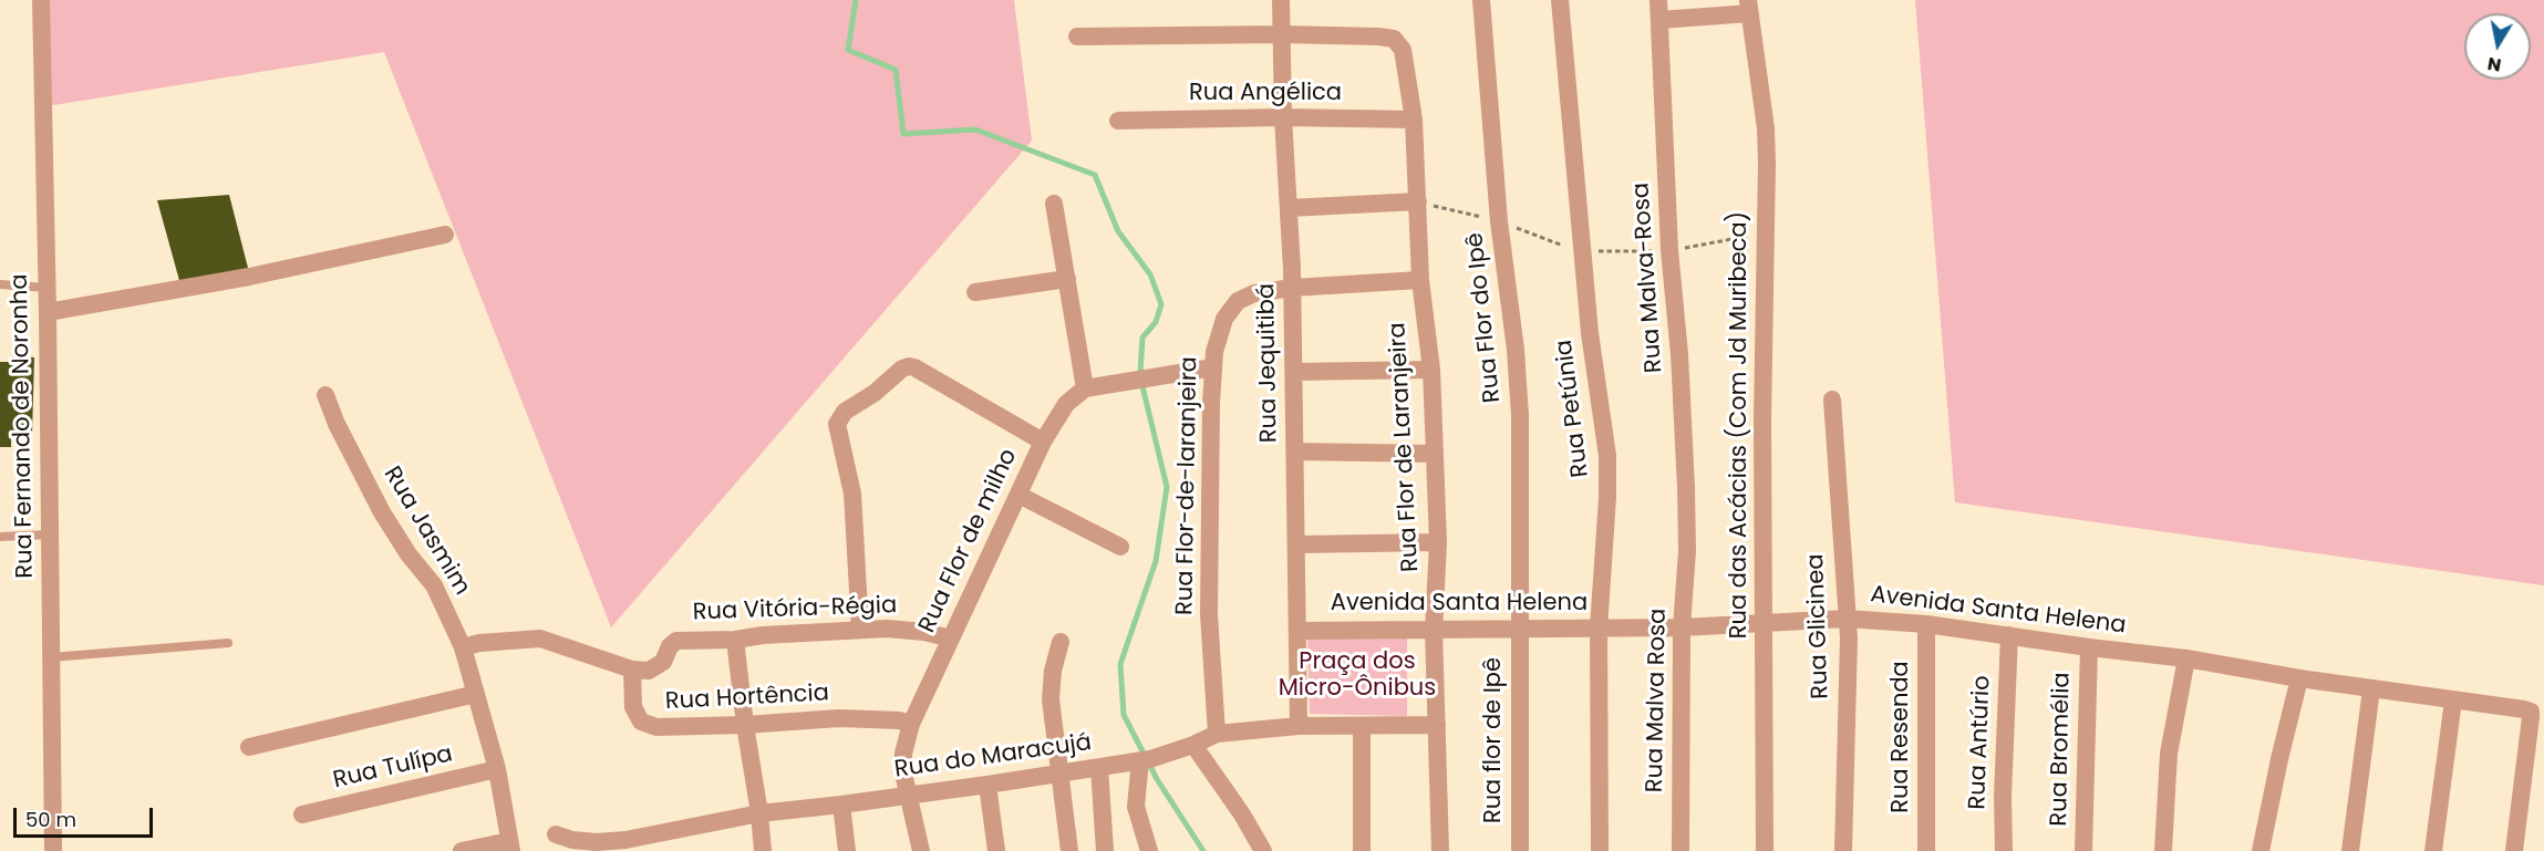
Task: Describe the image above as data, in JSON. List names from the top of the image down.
{
  "streets": {
    "street": [
      "Rua Angélica",
      "Rua Malva-Rosa",
      "Rua Flor do Ipê",
      "Rua Jequitibá",
      "Rua Petúnia",
      "Rua das Acácias (Com Jd Muribeca)",
      "Rua Fernando de Noronha",
      "Rua Flor de Laranjeira",
      "Rua Flor-de-laranjeira",
      "Rua Jasmim",
      "Rua Flor de milho",
      "Avenida Santa Helena",
      "Rua Vitória-Régia",
      "Rua Glicinea",
      "Rua Hortência",
      "Rua Malva Rosa",
      "Rua Resenda",
      "Rua flor de Ipê",
      "Rua Antúrio",
      "Rua Bromélia",
      "Rua do Maracujá",
      "Rua Tulípa"
    ]
  },
  "crossings": [
    ["Rua Angélica", "Rua Jequitibá"],
    ["Rua Angélica", "Rua Flor de Laranjeira"],
    ["Rua Malva-Rosa", "Rua Malva Rosa"],
    ["Rua Flor do Ipê", "Avenida Santa Helena"],
    ["Rua Flor do Ipê", "Rua flor de Ipê"],
    ["Rua Jequitibá", "Rua Flor de Laranjeira"],
    ["Rua Jequitibá", "Rua Flor-de-laranjeira"],
    ["Rua Jequitibá", "Avenida Santa Helena"],
    ["Rua Jequitibá", "Rua do Maracujá"],
    ["Rua Petúnia", "Avenida Santa Helena"],
    ["Rua das Acácias (Com Jd Muribeca)", "Avenida Santa Helena"],
    ["Rua Flor de Laranjeira", "Rua Flor-de-laranjeira"],
    ["Rua Flor de Laranjeira", "Avenida Santa Helena"],
    ["Rua Flor de Laranjeira", "Rua do Maracujá"],
    ["Rua Flor-de-laranjeira", "Rua do Maracujá"],
    ["Rua Jasmim", "Rua Tulípa"],
    ["Rua Flor de milho", "Rua Vitória-Régia"],
    ["Rua Flor de milho", "Rua Hortência"],
    ["Rua Flor de milho", "Rua do Maracujá"],
    ["Avenida Santa Helena", "Rua Glicinea"],
    ["Avenida Santa Helena", "Rua Malva Rosa"],
    ["Avenida Santa Helena", "Rua Resenda"],
    ["Avenida Santa Helena", "Rua flor de Ipê"],
    ["Avenida Santa Helena", "Rua Antúrio"],
    ["Avenida Santa Helena", "Rua Bromélia"],
    ["Rua Vitória-Régia", "Rua Hortência"]
  ],
  "parks": ["Praça dos Micro-Ônibus"],
  "scale_bar": "50 m",
  "north": "bottom"
}
